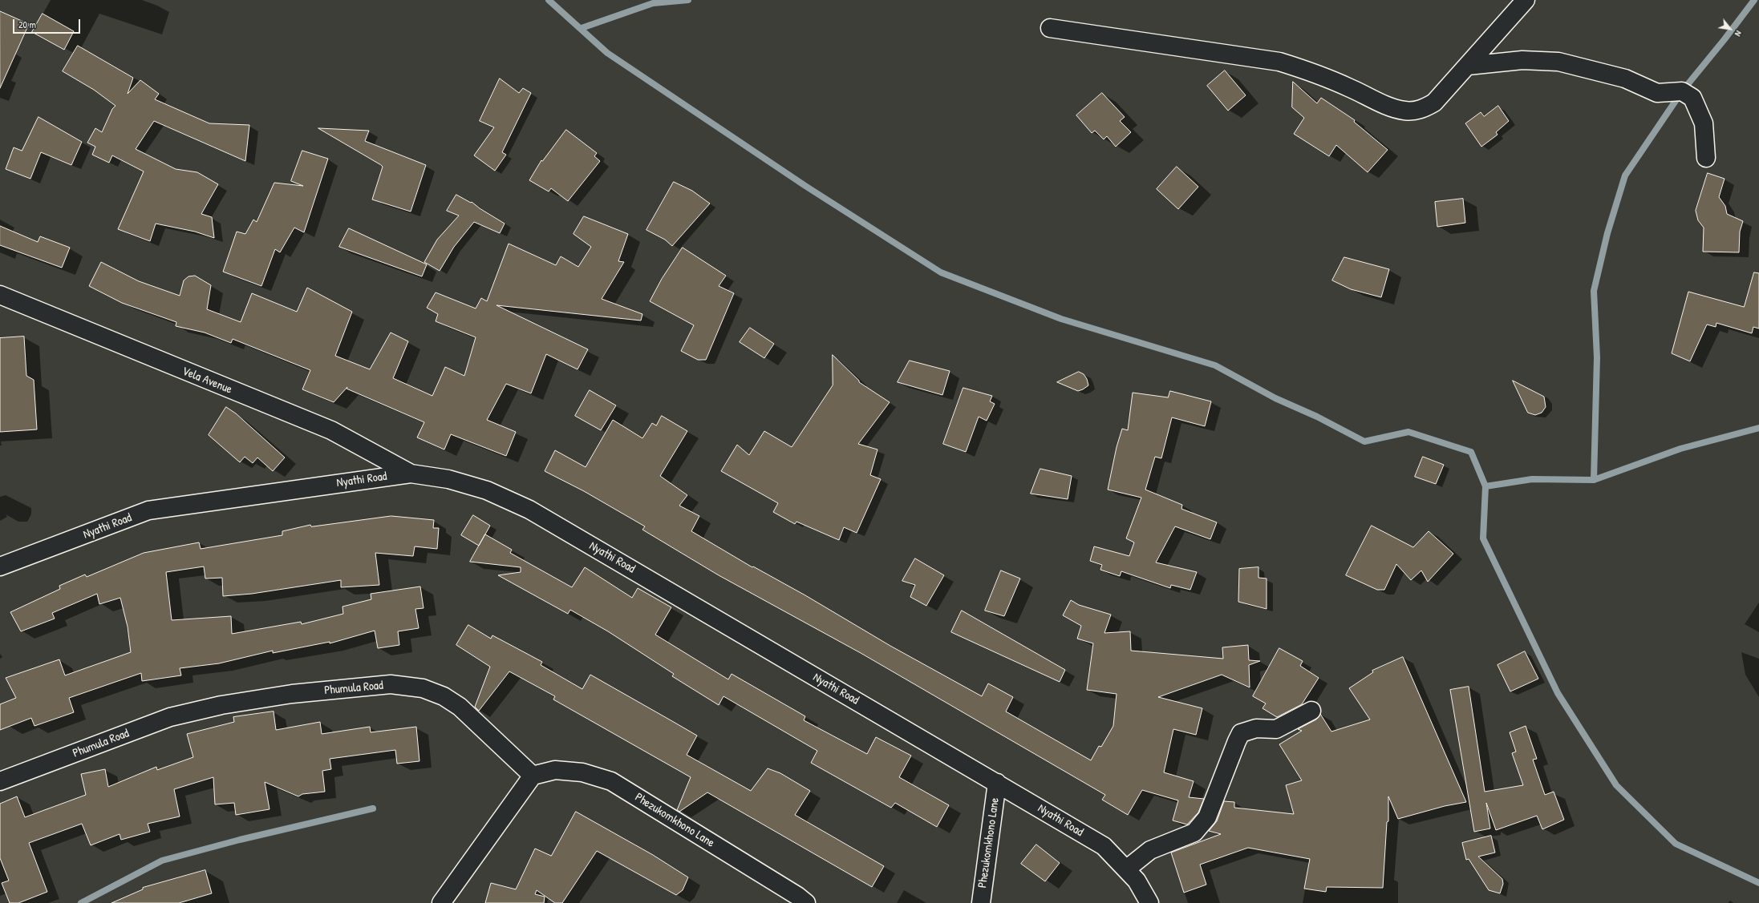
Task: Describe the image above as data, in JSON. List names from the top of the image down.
{
  "streets": {
    "street": [
      "Vela Avenue",
      "Nyathi Road",
      "Phumula Road",
      "Phezukomkhono Lane"
    ]
  },
  "crossings": [
    ["Vela Avenue", "Nyathi Road"],
    ["Nyathi Road", "Phezukomkhono Lane"],
    ["Phumula Road", "Phezukomkhono Lane"]
  ],
  "scale_bar": "20 m",
  "north": "bottom right"
}
